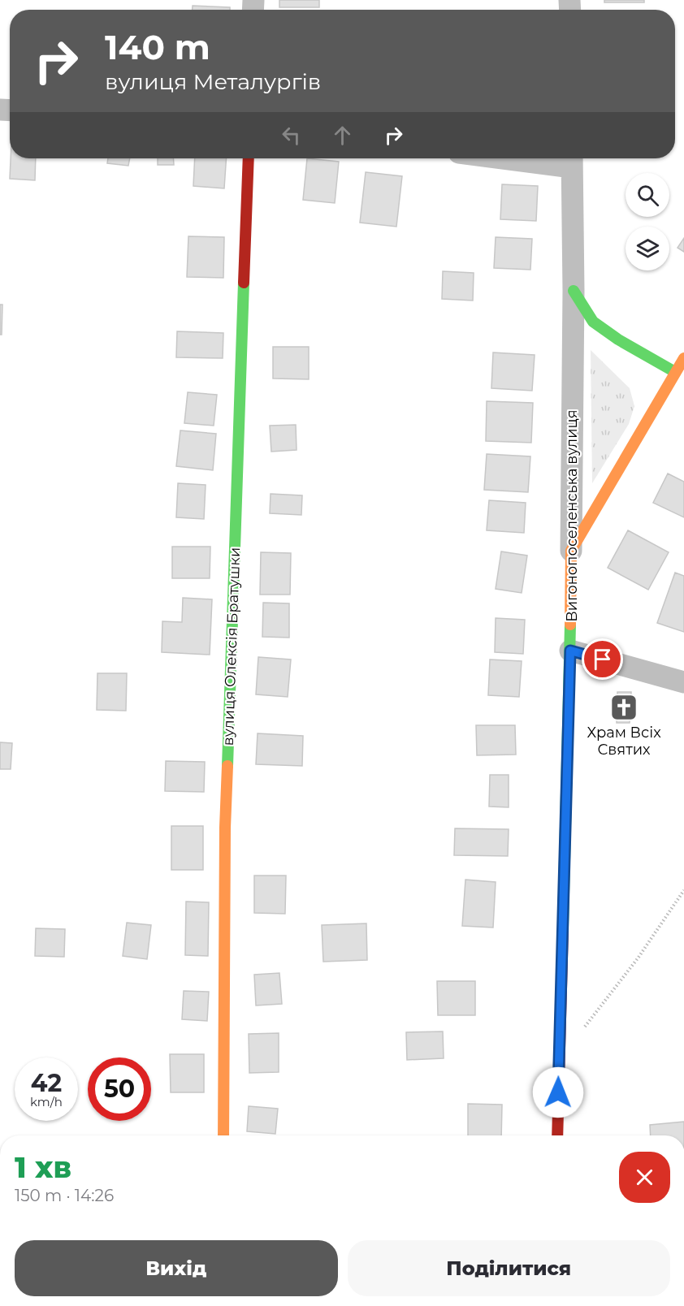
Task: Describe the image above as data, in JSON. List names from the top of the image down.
{
  "streets": {
    "street": ["Вигонопоселенська вулиця", "вулиця Олексія Братушки"]
  },
  "places": {
    "church": ["Храм Всіх Святих"]
  },
  "page": {
    "turn": ["140 m", "вулиця Металургів"],
    "speed": "42 km/h",
    "limit": "50",
    "heading": ["1 хв", "150 m · 14:26"],
    "buttons": ["Вихід", "Поділитися"]
  }
}
